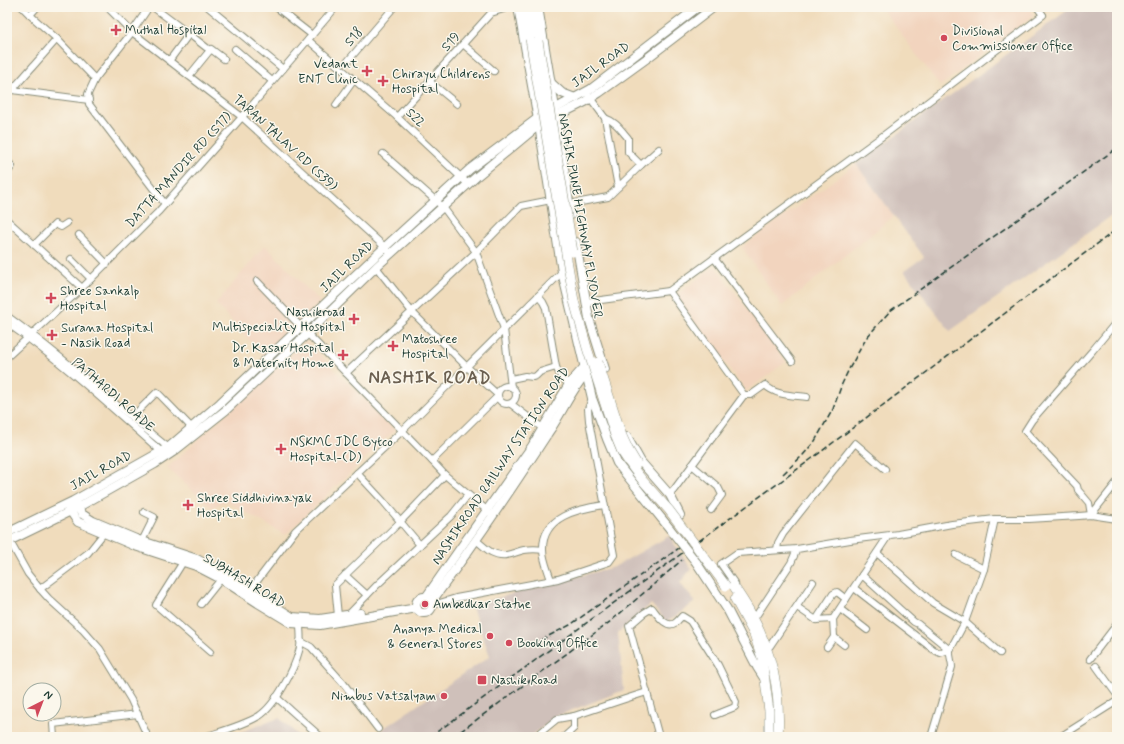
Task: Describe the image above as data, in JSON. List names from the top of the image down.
{
  "streets": {
    "highway": ["NASHIK PUNE HIGHWAY FLYOVER"],
    "main road": ["JAIL ROAD", "NASHIKROAD RAILWAY STATION ROAD", "SUBHASH ROAD"],
    "street": [
      "S18",
      "S19",
      "S22",
      "TARAN TALAV RD (S39)",
      "DATTA MANDIR RD (S17)",
      "PATHARDI ROADE"
    ]
  },
  "crossings": [
    ["S19", "S22"],
    ["JAIL ROAD", "S22"],
    ["JAIL ROAD", "TARAN TALAV RD (S39)"],
    ["JAIL ROAD", "PATHARDI ROADE"],
    ["S22", "DATTA MANDIR RD (S17)"],
    ["TARAN TALAV RD (S39)", "DATTA MANDIR RD (S17)"],
    ["DATTA MANDIR RD (S17)", "PATHARDI ROADE"],
    ["NASHIKROAD RAILWAY STATION ROAD", "SUBHASH ROAD"]
  ],
  "districts": ["NASHIK ROAD"],
  "places": {
    "health": [
      "Muthal Hospital",
      "Vedant ENT Clinic",
      "Chirayu Childrens Hospital",
      "Shree Sankalp Hospital",
      "Nashikroad Multispeciality Hospital",
      "Surana Hospital - Nasik Road",
      "Matoshree Hospital",
      "Dr. Kasar Hospital & Maternity Home",
      "NSKMC JDC Bytco Hospital-(D)",
      "Shree Siddhivinayak Hospital"
    ],
    "other": [
      "Divisional Commissioner Office",
      "Ambedkar Statue",
      "Ananya Medical & General Stores",
      "Booking Office",
      "Nimbus Vatsalyam"
    ],
    "transit": ["Nashik Road"]
  },
  "north": "top right"
}
